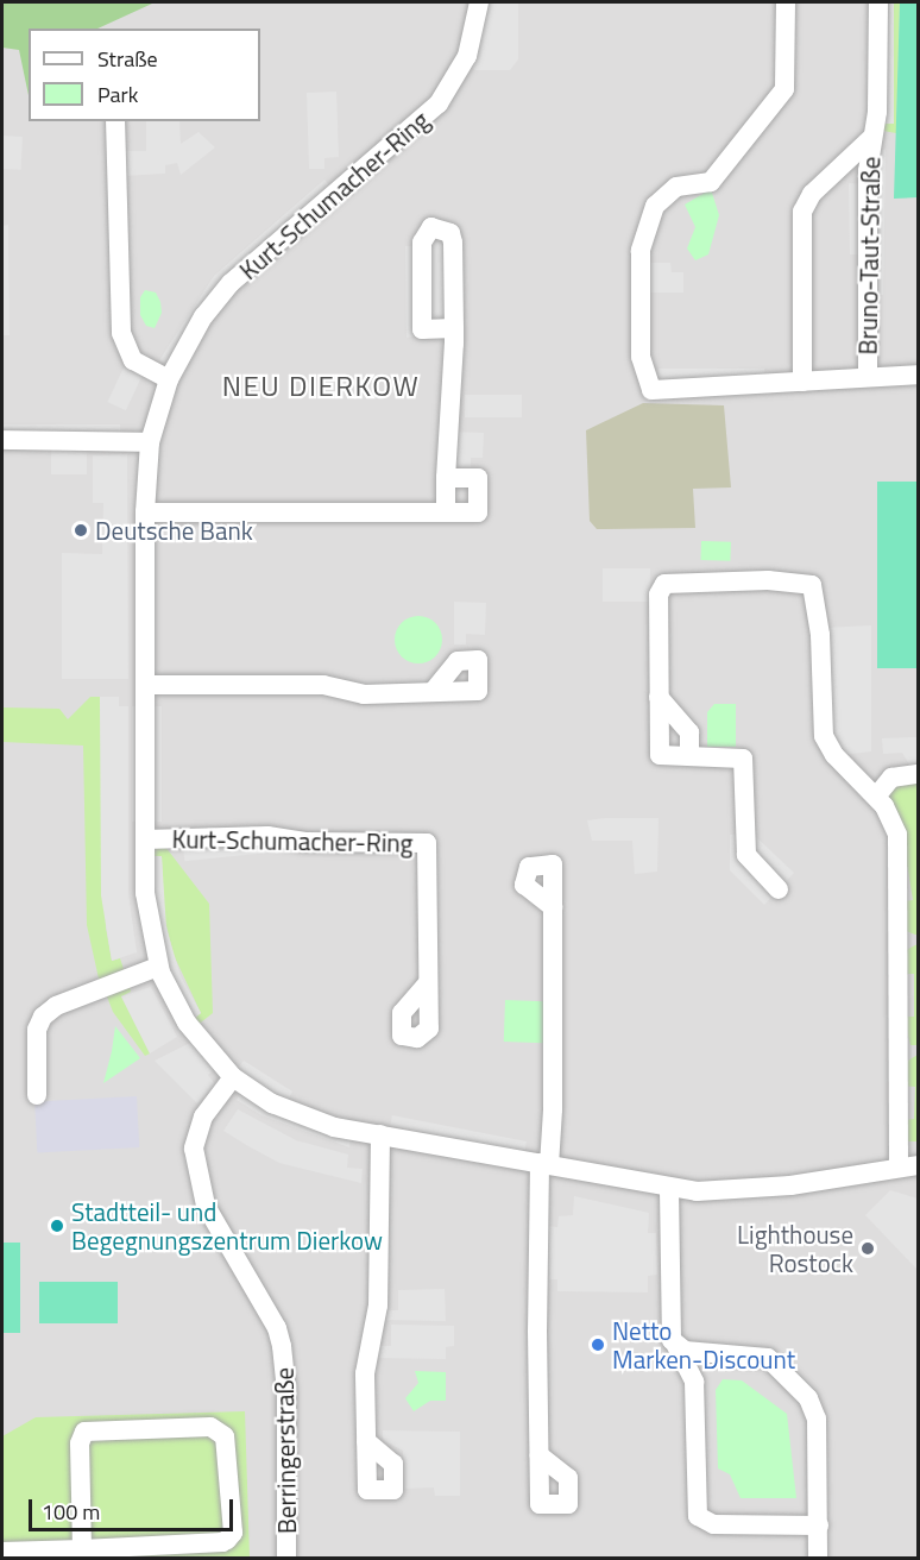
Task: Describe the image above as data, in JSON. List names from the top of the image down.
{
  "streets": {
    "street": ["Kurt-Schumacher-Ring", "Bruno-Taut-Straße", "Berringerstraße"]
  },
  "crossings": [
    ["Kurt-Schumacher-Ring", "Berringerstraße"]
  ],
  "districts": ["NEU DIERKOW"],
  "places": [
    "Deutsche Bank",
    "Stadtteil- und Begegnungszentrum Dierkow",
    "Lighthouse Rostock",
    "Netto Marken-Discount"
  ],
  "legend": ["Straße", "Park"],
  "scale_bar": "100 m"
}
